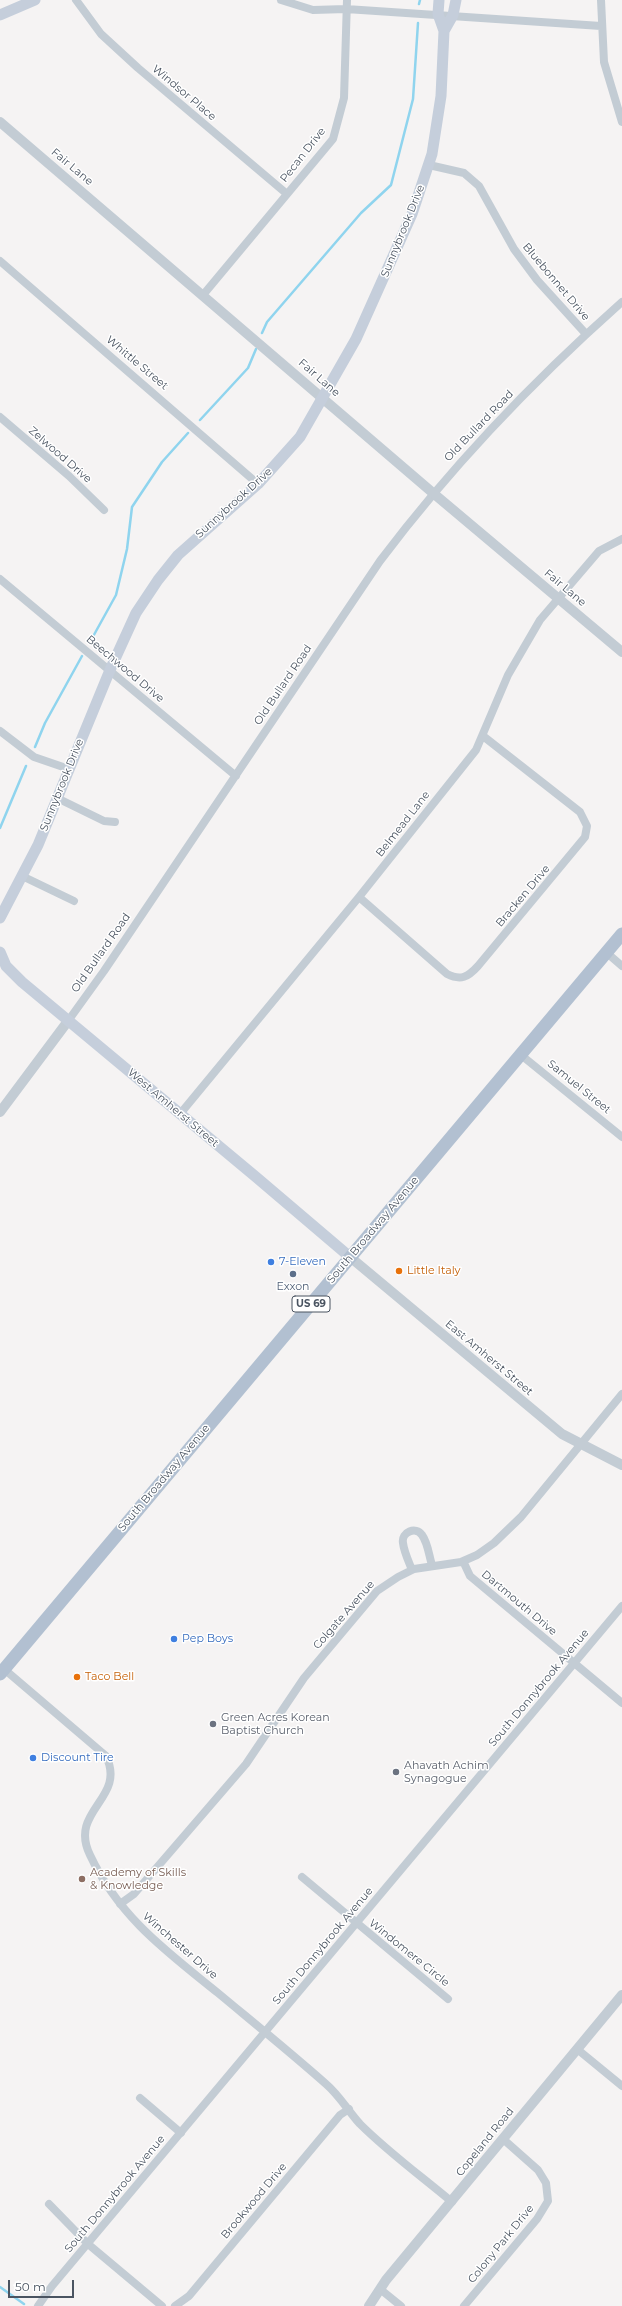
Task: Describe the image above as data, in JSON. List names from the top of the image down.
{
  "streets": {
    "main road": [
      "Sunnybrook Drive",
      "West Amherst Street",
      "South Broadway Avenue",
      "US 69"
    ],
    "street": [
      "Windsor Place",
      "Pecan Drive",
      "Fair Lane",
      "Bluebonnet Drive",
      "Whittle Street",
      "Old Bullard Road",
      "Zelwood Drive",
      "Beechwood Drive",
      "Belmead Lane",
      "Bracken Drive",
      "Samuel Street",
      "East Amherst Street",
      "Dartmouth Drive",
      "Colgate Avenue",
      "South Donnybrook Avenue",
      "Winchester Drive",
      "Windomere Circle",
      "Copeland Road",
      "Brookwood Drive",
      "Colony Park Drive"
    ]
  },
  "crossings": [
    ["Windsor Place", "Pecan Drive"],
    ["Pecan Drive", "Fair Lane"],
    ["Fair Lane", "Sunnybrook Drive"],
    ["Fair Lane", "Old Bullard Road"],
    ["Fair Lane", "Belmead Lane"],
    ["Sunnybrook Drive", "Bluebonnet Drive"],
    ["Sunnybrook Drive", "Whittle Street"],
    ["Sunnybrook Drive", "Beechwood Drive"],
    ["Bluebonnet Drive", "Old Bullard Road"],
    ["Old Bullard Road", "Beechwood Drive"],
    ["Old Bullard Road", "West Amherst Street"],
    ["Belmead Lane", "Bracken Drive"],
    ["Belmead Lane", "West Amherst Street"],
    ["Samuel Street", "South Broadway Avenue"],
    ["West Amherst Street", "South Broadway Avenue"],
    ["West Amherst Street", "East Amherst Street"],
    ["South Broadway Avenue", "East Amherst Street"],
    ["South Broadway Avenue", "Winchester Drive"],
    ["East Amherst Street", "Colgate Avenue"],
    ["Dartmouth Drive", "Colgate Avenue"],
    ["Dartmouth Drive", "South Donnybrook Avenue"],
    ["Colgate Avenue", "Winchester Drive"],
    ["South Donnybrook Avenue", "Winchester Drive"],
    ["South Donnybrook Avenue", "Windomere Circle"],
    ["Winchester Drive", "Copeland Road"],
    ["Winchester Drive", "Brookwood Drive"],
    ["Copeland Road", "Colony Park Drive"]
  ],
  "places": [
    "7-Eleven",
    "Little Italy",
    "Exxon",
    "Pep Boys",
    "Taco Bell",
    "Green Acres Korean Baptist Church",
    "Discount Tire",
    "Ahavath Achim Synagogue",
    "Academy of Skills & Knowledge"
  ],
  "scale_bar": "50 m"
}
